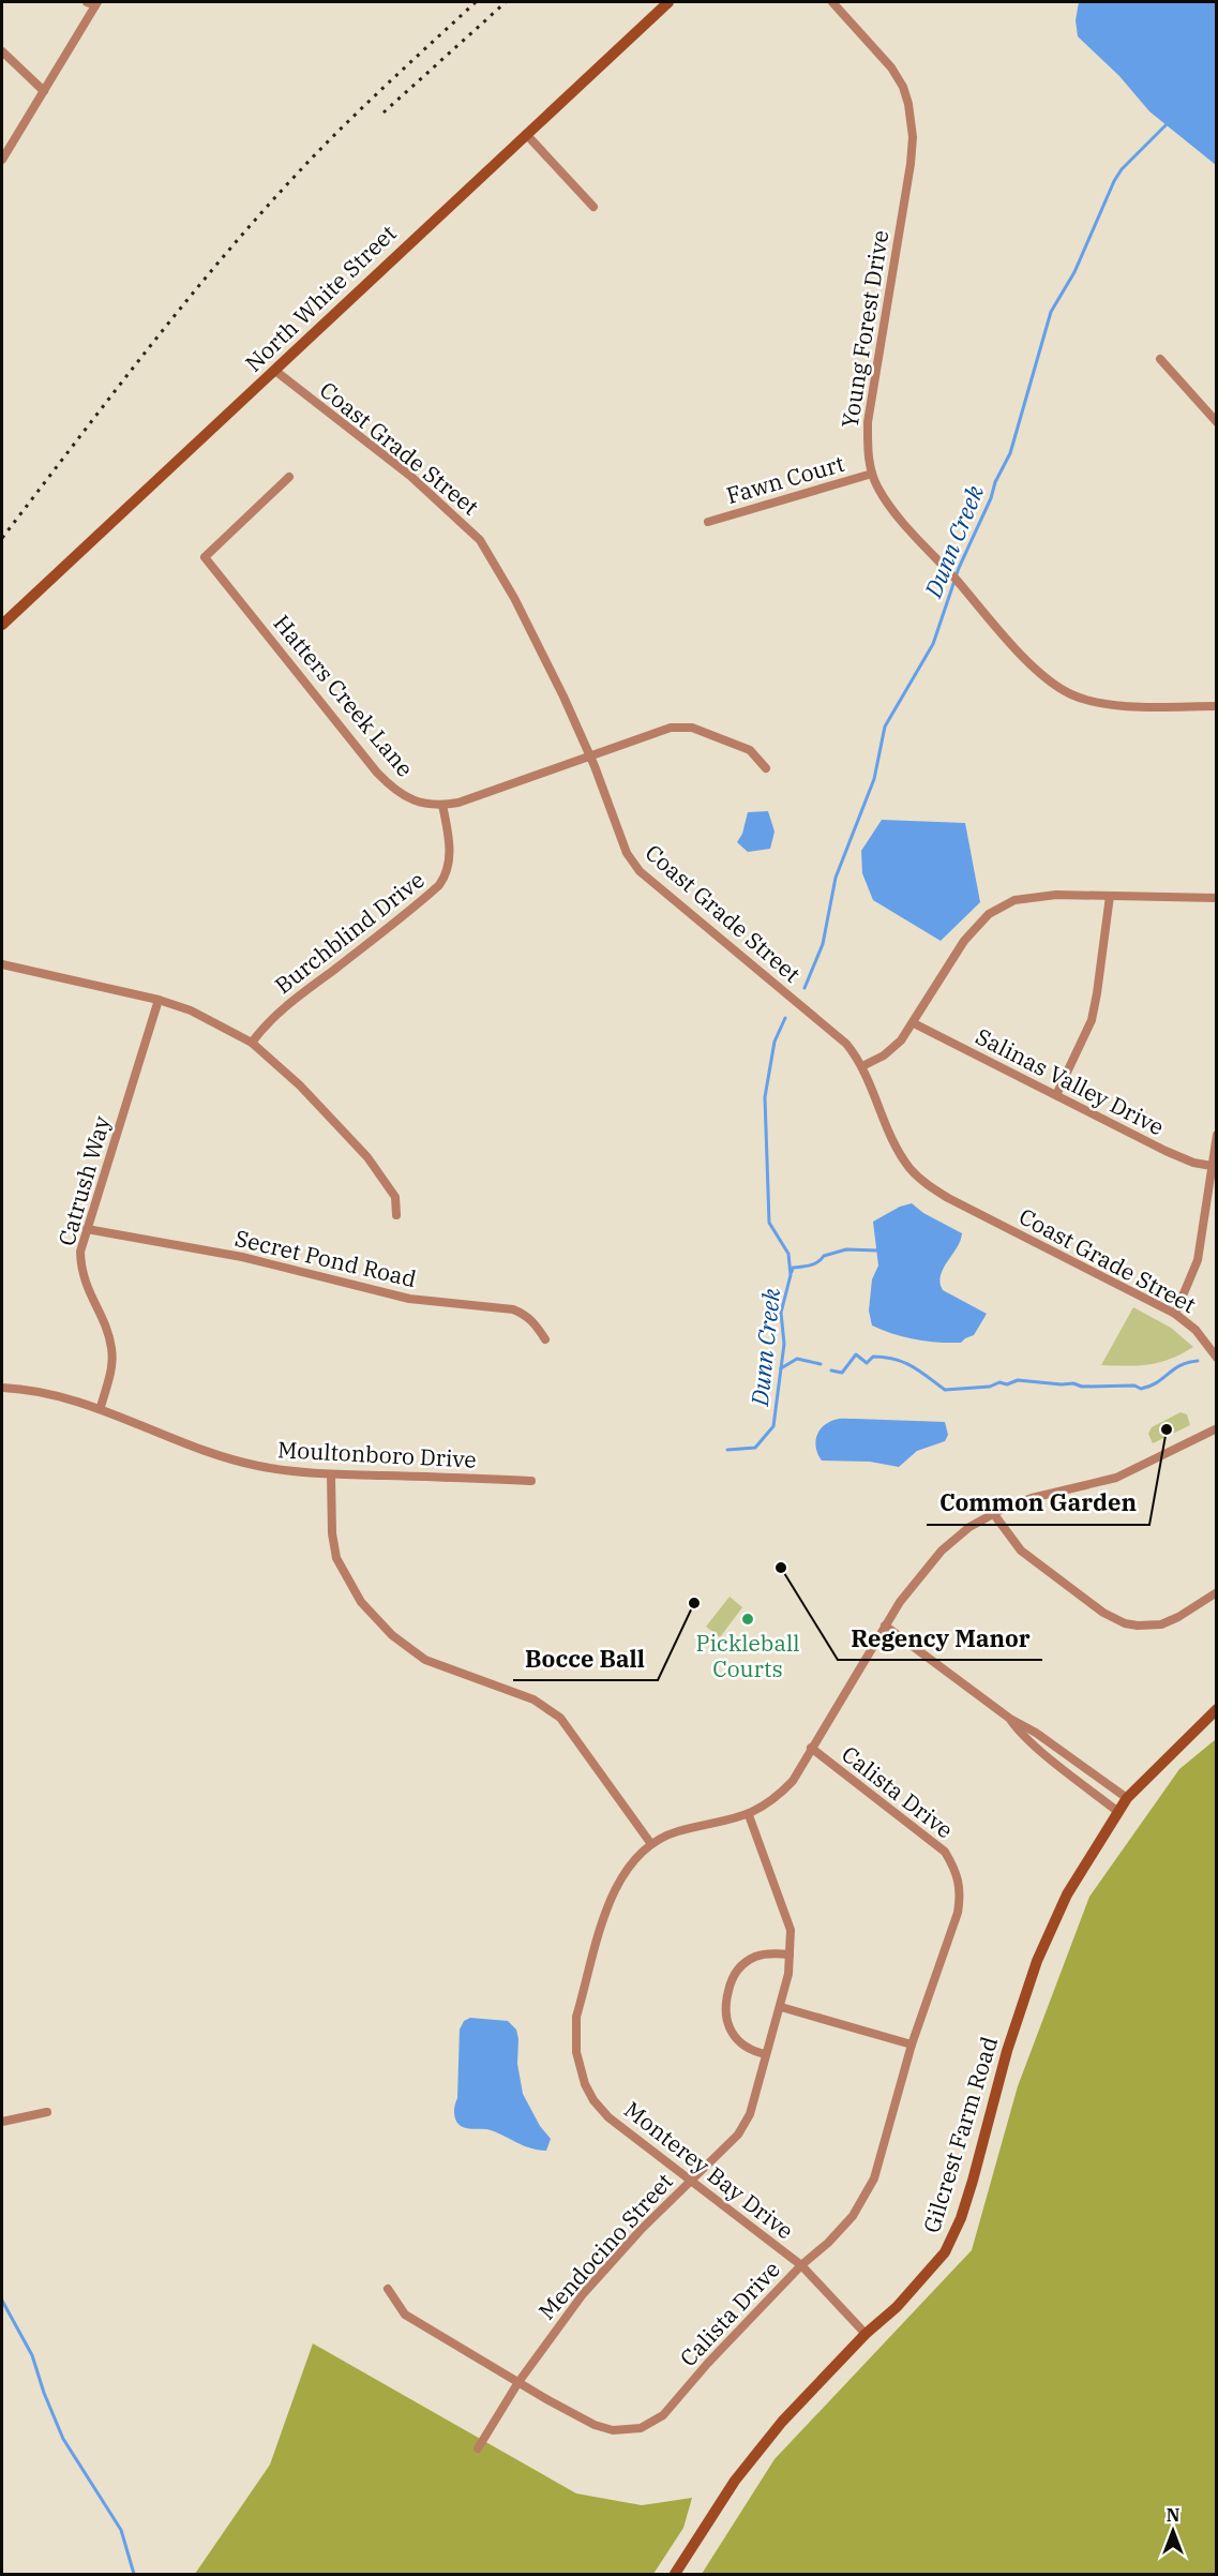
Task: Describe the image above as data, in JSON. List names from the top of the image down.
{
  "streets": {
    "main road": ["North White Street", "Gilcrest Farm Road"],
    "street": [
      "Young Forest Drive",
      "Coast Grade Street",
      "Fawn Court",
      "Hatters Creek Lane",
      "Burchblind Drive",
      "Salinas Valley Drive",
      "Catrush Way",
      "Secret Pond Road",
      "Moultonboro Drive",
      "Calista Drive",
      "Monterey Bay Drive",
      "Mendocino Street"
    ]
  },
  "crossings": [
    ["North White Street", "Coast Grade Street"],
    ["Young Forest Drive", "Fawn Court"],
    ["Coast Grade Street", "Hatters Creek Lane"],
    ["Hatters Creek Lane", "Burchblind Drive"],
    ["Catrush Way", "Secret Pond Road"],
    ["Catrush Way", "Moultonboro Drive"],
    ["Calista Drive", "Monterey Bay Drive"],
    ["Calista Drive", "Mendocino Street"],
    ["Gilcrest Farm Road", "Monterey Bay Drive"],
    ["Monterey Bay Drive", "Mendocino Street"]
  ],
  "water": ["Dunn Creek"],
  "places": [
    "Common Garden",
    "Regency Manor",
    "Bocce Ball",
    "Pickleball Courts"
  ],
  "north": "top"
}
